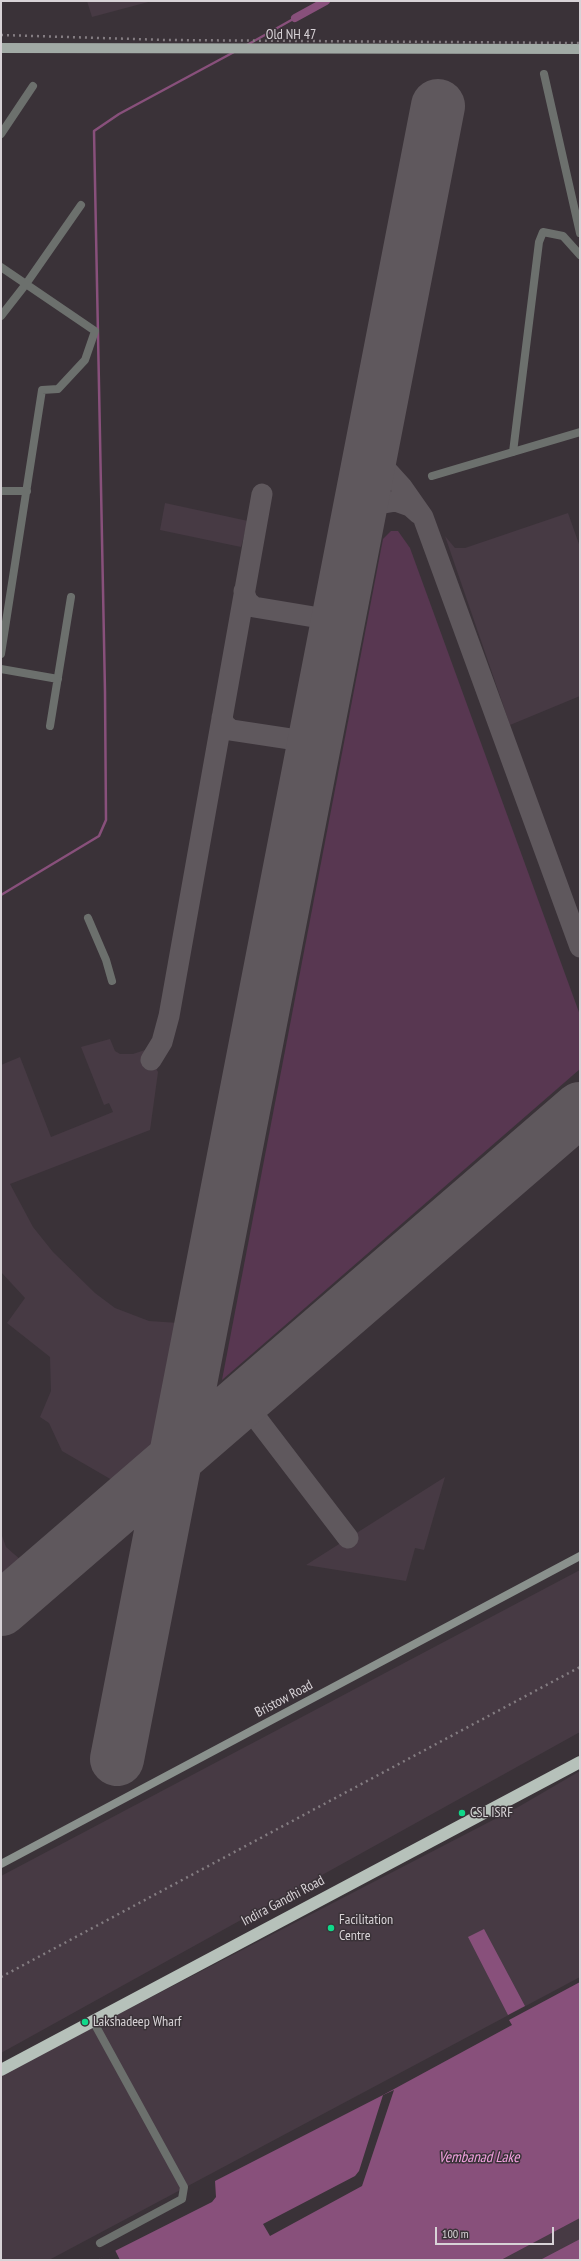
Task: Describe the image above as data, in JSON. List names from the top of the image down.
{
  "streets": {
    "highway": ["Indira Gandhi Road"],
    "main road": ["Old NH 47"],
    "street": ["Bristow Road"]
  },
  "water": ["Vembanad Lake"],
  "places": ["CSL ISRF", "Facilitation Centre", "Lakshadeep Wharf"],
  "scale_bar": "100 m"
}
